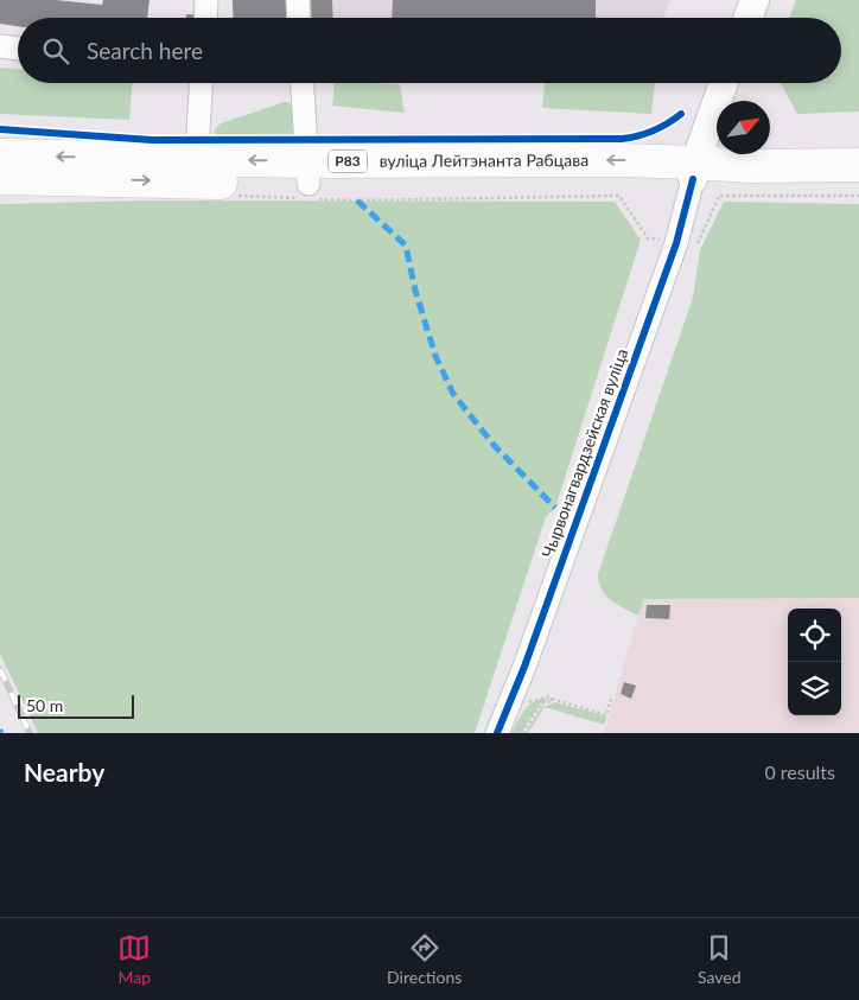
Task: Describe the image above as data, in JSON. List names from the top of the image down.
{
  "streets": {
    "highway": ["Р83", "вуліца Лейтэнанта Рабцава"],
    "street": ["Чырвонагвардзейская вуліца"]
  },
  "crossings": [
    ["вуліца Лейтэнанта Рабцава", "Чырвонагвардзейская вуліца"]
  ],
  "scale_bar": "50 m",
  "north": "top right",
  "page": {
    "search": "Search here",
    "scale": "50 m",
    "heading": ["Nearby", "0 results"],
    "nav": ["Map", "Directions", "Saved"]
  }
}
